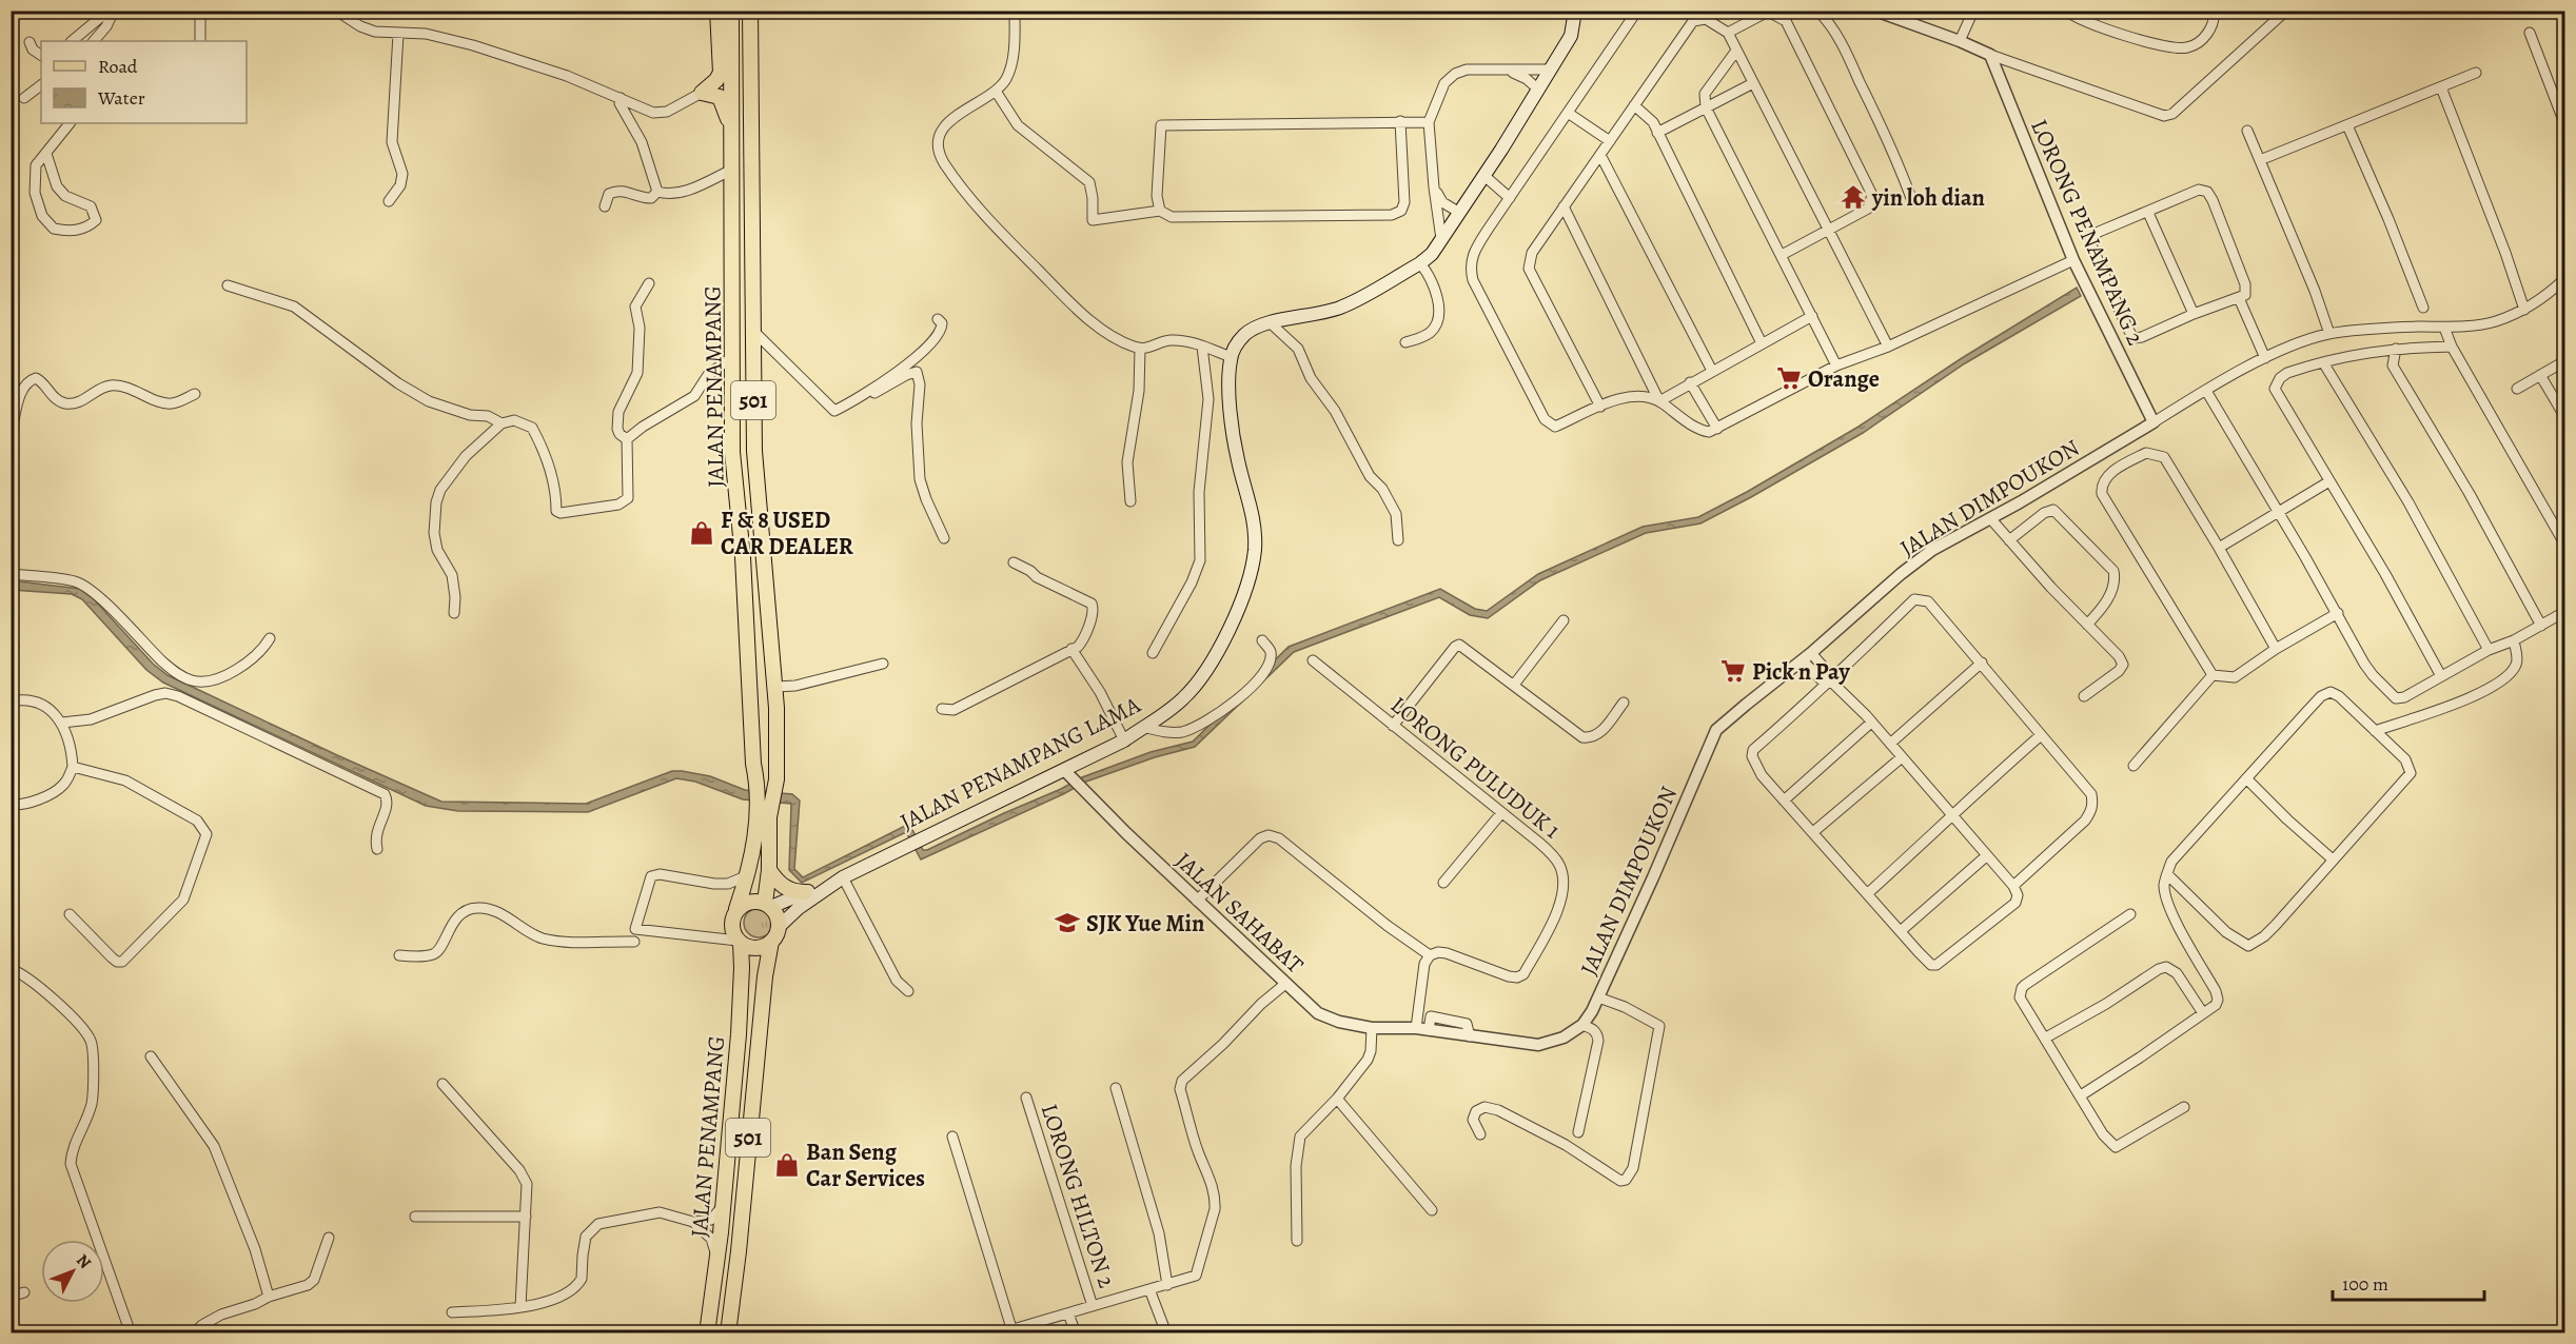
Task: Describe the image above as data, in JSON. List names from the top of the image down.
{
  "streets": {
    "main road": ["JALAN PENAMPANG", "501", "JALAN PENAMPANG LAMA"],
    "street": [
      "LORONG PENAMPANG 2",
      "JALAN DIMPOUKON",
      "LORONG PULUDUK 1",
      "JALAN SAHABAT",
      "LORONG HILTON 2"
    ]
  },
  "crossings": [
    ["LORONG PENAMPANG 2", "JALAN DIMPOUKON"],
    ["JALAN PENAMPANG", "JALAN PENAMPANG LAMA"],
    ["JALAN PENAMPANG LAMA", "JALAN SAHABAT"]
  ],
  "places": {
    "temple": ["yin loh dian"],
    "supermarket": ["Orange", "Pick n Pay"],
    "shop": ["F & 8 USED CAR DEALER", "Ban Seng Car Services"],
    "school or university": ["SJK Yue Min"]
  },
  "legend": ["Road", "Water"],
  "scale_bar": "100 m",
  "north": "top right"
}
